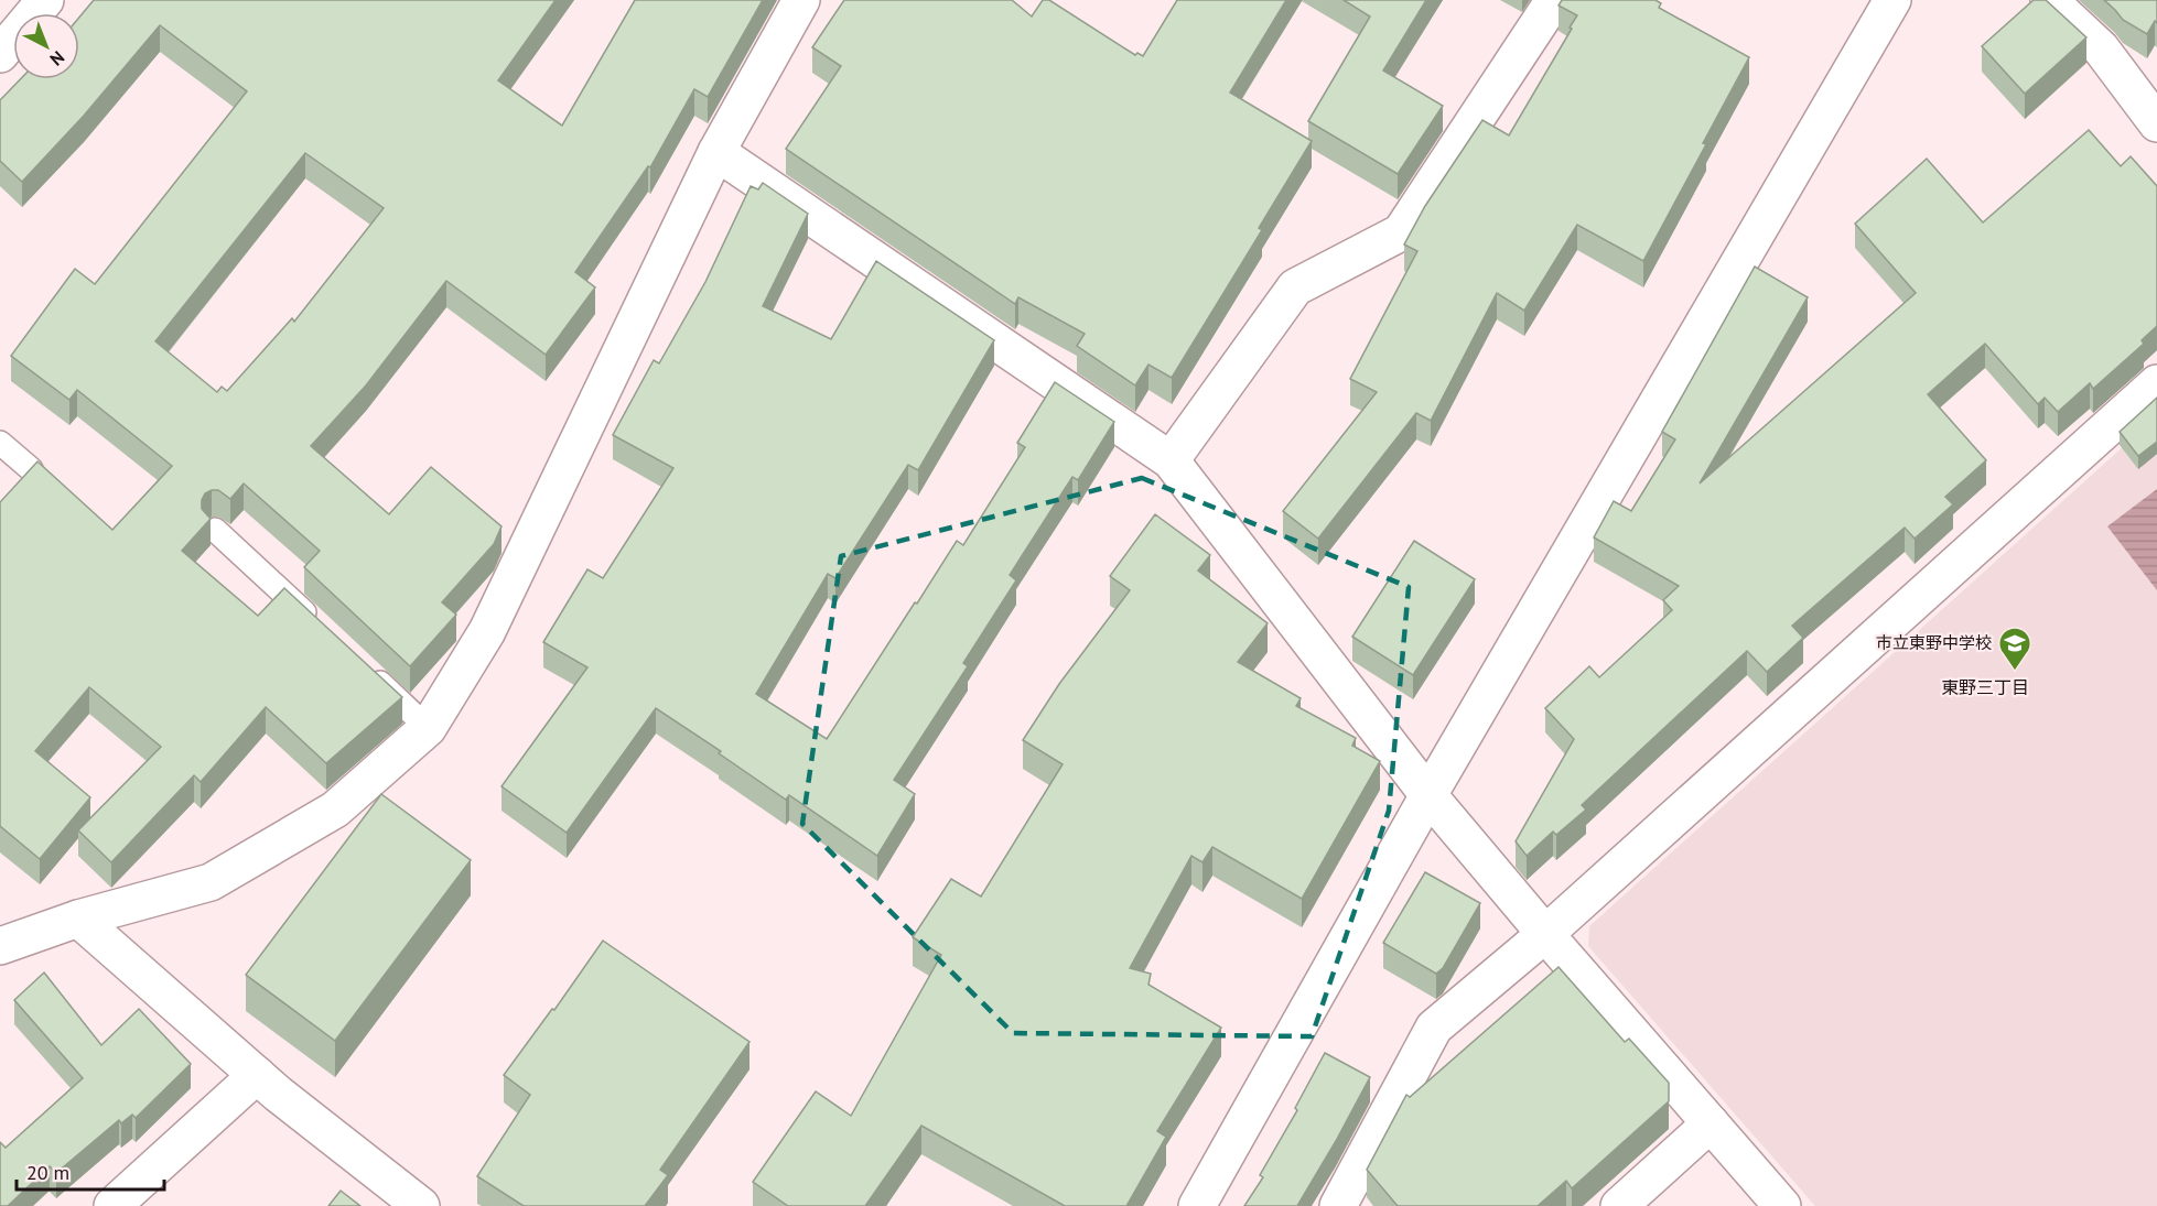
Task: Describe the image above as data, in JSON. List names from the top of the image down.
{
  "districts": ["東野三丁目"],
  "places": {
    "school or university": ["市立東野中学校"]
  },
  "scale_bar": "20 m",
  "north": "bottom right"
}
